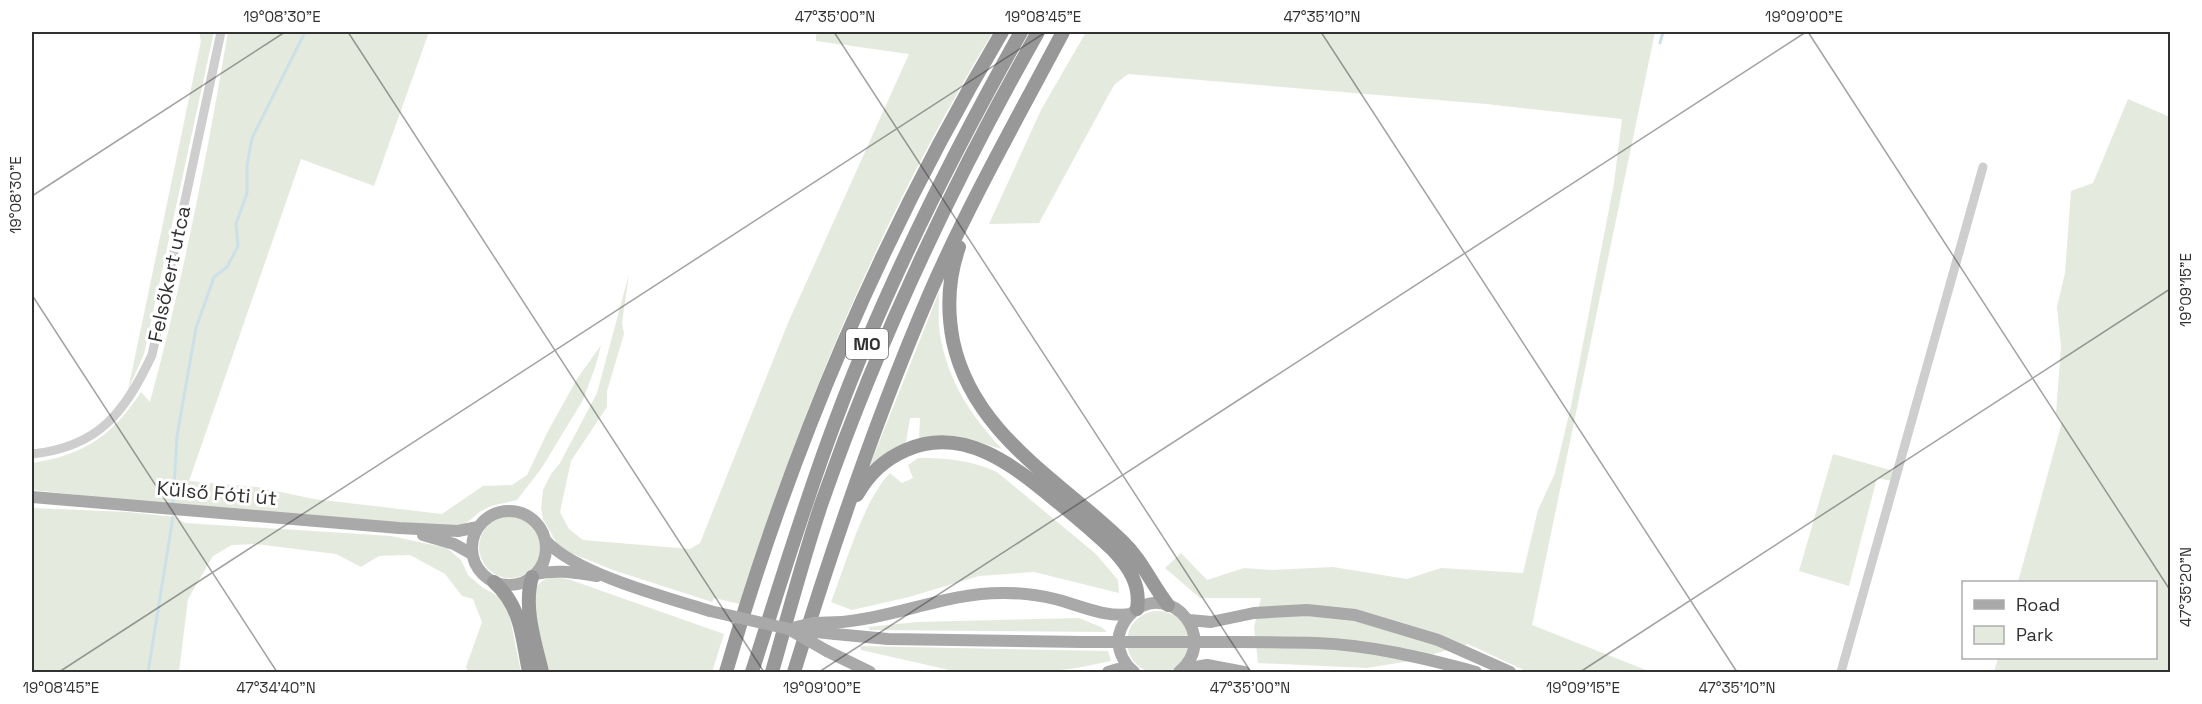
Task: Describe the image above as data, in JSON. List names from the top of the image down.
{
  "streets": {
    "highway": ["M0"],
    "main road": ["Külső Fóti út"],
    "street": ["Felsőkert utca"]
  },
  "legend": ["Road", "Park"],
  "coordinates": [
    "19°08'30\"E",
    "47°35'00\"N",
    "19°08'45\"E",
    "47°35'10\"N",
    "19°09'00\"E",
    "19°09'15\"E",
    "47°35'20\"N",
    "47°34'40\"N"
  ]
}
